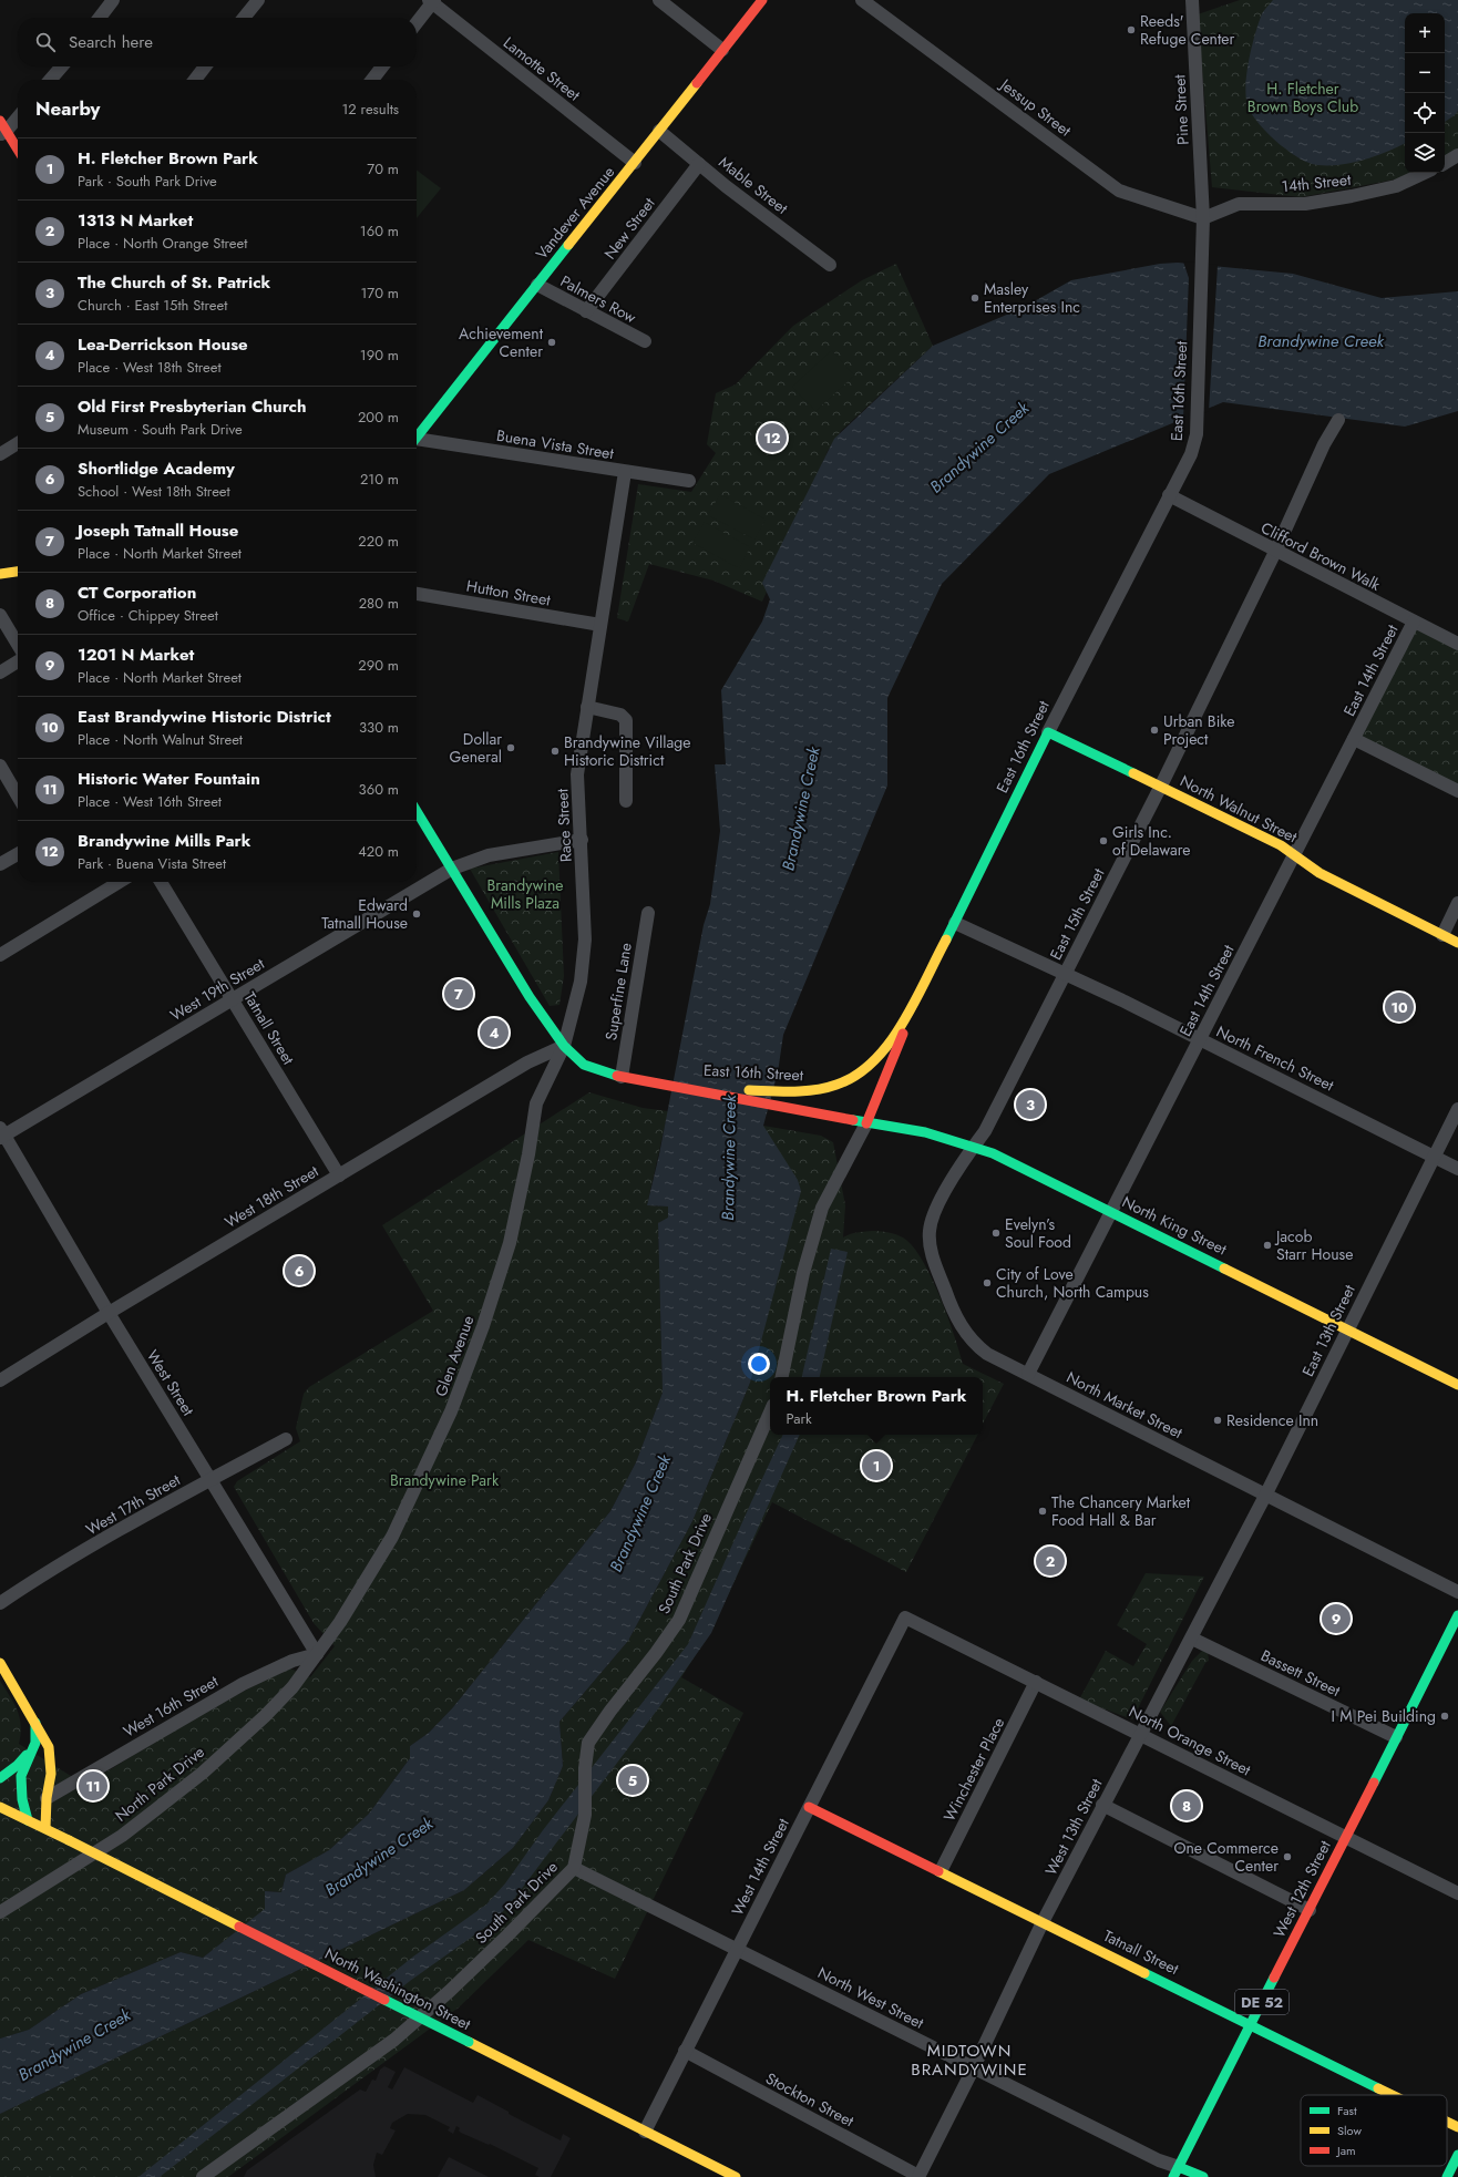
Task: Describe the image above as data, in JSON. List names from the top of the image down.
{
  "streets": {
    "main road": [
      "Vandever Avenue",
      "East 16th Street",
      "North Walnut Street",
      "Tatnall Street",
      "North King Street",
      "West 12th Street",
      "North Washington Street",
      "North West Street",
      "DE 52"
    ],
    "street": [
      "Lamotte Street",
      "Jessup Street",
      "Pine Street",
      "14th Street",
      "Mable Street",
      "New Street",
      "Palmers Row",
      "Buena Vista Street",
      "Clifford Brown Walk",
      "Hutton Street",
      "East 14th Street",
      "Race Street",
      "East 15th Street",
      "West 19th Street",
      "Superfine Lane",
      "North French Street",
      "West 18th Street",
      "East 13th Street",
      "Glen Avenue",
      "West Street",
      "North Market Street",
      "West 17th Street",
      "South Park Drive",
      "Bassett Street",
      "West 16th Street",
      "North Orange Street",
      "Winchester Place",
      "North Park Drive",
      "West 13th Street",
      "West 14th Street",
      "Stockton Street"
    ]
  },
  "crossings": [
    ["Lamotte Street", "Vandever Avenue"],
    ["Jessup Street", "Pine Street"],
    ["Jessup Street", "14th Street"],
    ["Jessup Street", "East 16th Street"],
    ["Pine Street", "14th Street"],
    ["Pine Street", "East 16th Street"],
    ["14th Street", "East 16th Street"],
    ["Mable Street", "Vandever Avenue"],
    ["Mable Street", "New Street"],
    ["Vandever Avenue", "Palmers Row"],
    ["New Street", "Palmers Row"],
    ["East 16th Street", "Clifford Brown Walk"],
    ["East 16th Street", "North Walnut Street"],
    ["East 16th Street", "North French Street"],
    ["Buena Vista Street", "Race Street"],
    ["Clifford Brown Walk", "East 14th Street"],
    ["Clifford Brown Walk", "East 15th Street"],
    ["Hutton Street", "Race Street"],
    ["East 14th Street", "North Walnut Street"],
    ["East 14th Street", "North French Street"],
    ["East 14th Street", "North King Street"],
    ["East 14th Street", "North Market Street"],
    ["North Walnut Street", "East 15th Street"],
    ["Race Street", "West 19th Street"],
    ["Race Street", "West 18th Street"],
    ["Race Street", "Glen Avenue"],
    ["East 15th Street", "North French Street"],
    ["East 15th Street", "North King Street"],
    ["East 15th Street", "North Market Street"],
    ["West 19th Street", "Tatnall Street"],
    ["West 19th Street", "West Street"],
    ["Tatnall Street", "West 18th Street"],
    ["Tatnall Street", "Winchester Place"],
    ["Tatnall Street", "West 13th Street"],
    ["Tatnall Street", "West 14th Street"],
    ["Tatnall Street", "West 12th Street"],
    ["North French Street", "East 13th Street"],
    ["West 18th Street", "Glen Avenue"],
    ["West 18th Street", "West Street"],
    ["North King Street", "East 13th Street"],
    ["North King Street", "North Market Street"],
    ["East 13th Street", "North Market Street"],
    ["East 13th Street", "West 13th Street"],
    ["Glen Avenue", "West Street"],
    ["Glen Avenue", "West 16th Street"],
    ["Glen Avenue", "North Park Drive"],
    ["West Street", "West 17th Street"],
    ["West Street", "West 16th Street"],
    ["West Street", "North Park Drive"],
    ["North Market Street", "West 13th Street"],
    ["South Park Drive", "North West Street"],
    ["Bassett Street", "West 13th Street"],
    ["Bassett Street", "West 12th Street"],
    ["West 16th Street", "North Park Drive"],
    ["North Orange Street", "Winchester Place"],
    ["North Orange Street", "West 13th Street"],
    ["North Orange Street", "West 14th Street"],
    ["North Orange Street", "West 12th Street"],
    ["West 13th Street", "North West Street"],
    ["West 13th Street", "Stockton Street"],
    ["West 14th Street", "North Washington Street"],
    ["West 14th Street", "North West Street"],
    ["West 14th Street", "Stockton Street"],
    ["West 12th Street", "North West Street"]
  ],
  "districts": ["MIDTOWN BRANDYWINE"],
  "water": ["Brandywine Creek"],
  "parks": ["H. Fletcher Brown Boys Club", "Brandywine Mills Plaza", "Brandywine Park"],
  "places": [
    "Reeds' Refuge Center",
    "Masley Enterprises Inc",
    "Achievement Center",
    "Urban Bike Project",
    "Dollar General",
    "Brandywine Village Historic District",
    "Girls Inc. of Delaware",
    "Edward Tatnall House",
    "Evelyn’s Soul Food",
    "Jacob Starr House",
    "City of Love Church, North Campus",
    "Residence Inn",
    "The Chancery Market Food Hall & Bar",
    "I M Pei Building",
    "One Commerce Center"
  ],
  "legend": ["Fast", "Slow", "Jam"],
  "page": {
    "map_buttons": ["+", "−"],
    "search": "Search here",
    "heading": ["Nearby", "12 results"],
    "list": [
      {
        "mark": "1",
        "name": "H. Fletcher Brown Park",
        "note": "Park · South Park Drive",
        "value": "70 m"
      },
      {
        "mark": "2",
        "name": "1313 N Market",
        "note": "Place · North Orange Street",
        "value": "160 m"
      },
      {
        "mark": "3",
        "name": "The Church of St. Patrick",
        "note": "Church · East 15th Street",
        "value": "170 m"
      },
      {
        "mark": "4",
        "name": "Lea-Derrickson House",
        "note": "Place · West 18th Street",
        "value": "190 m"
      },
      {
        "mark": "5",
        "name": "Old First Presbyterian Church",
        "note": "Museum · South Park Drive",
        "value": "200 m"
      },
      {
        "mark": "6",
        "name": "Shortlidge Academy",
        "note": "School · West 18th Street",
        "value": "210 m"
      },
      {
        "mark": "7",
        "name": "Joseph Tatnall House",
        "note": "Place · North Market Street",
        "value": "220 m"
      },
      {
        "mark": "8",
        "name": "CT Corporation",
        "note": "Office · Chippey Street",
        "value": "280 m"
      },
      {
        "mark": "9",
        "name": "1201 N Market",
        "note": "Place · North Market Street",
        "value": "290 m"
      },
      {
        "mark": "10",
        "name": "East Brandywine Historic District",
        "note": "Place · North Walnut Street",
        "value": "330 m"
      },
      {
        "mark": "11",
        "name": "Historic Water Fountain",
        "note": "Place · West 16th Street",
        "value": "360 m"
      },
      {
        "mark": "12",
        "name": "Brandywine Mills Park",
        "note": "Park · Buena Vista Street",
        "value": "420 m"
      }
    ],
    "pins": [
      "12",
      "7",
      "10",
      "4",
      "3",
      "6",
      "1",
      "2",
      "9",
      "5",
      "11",
      "8"
    ],
    "popup": ["H. Fletcher Brown Park", "Park"]
  }
}
